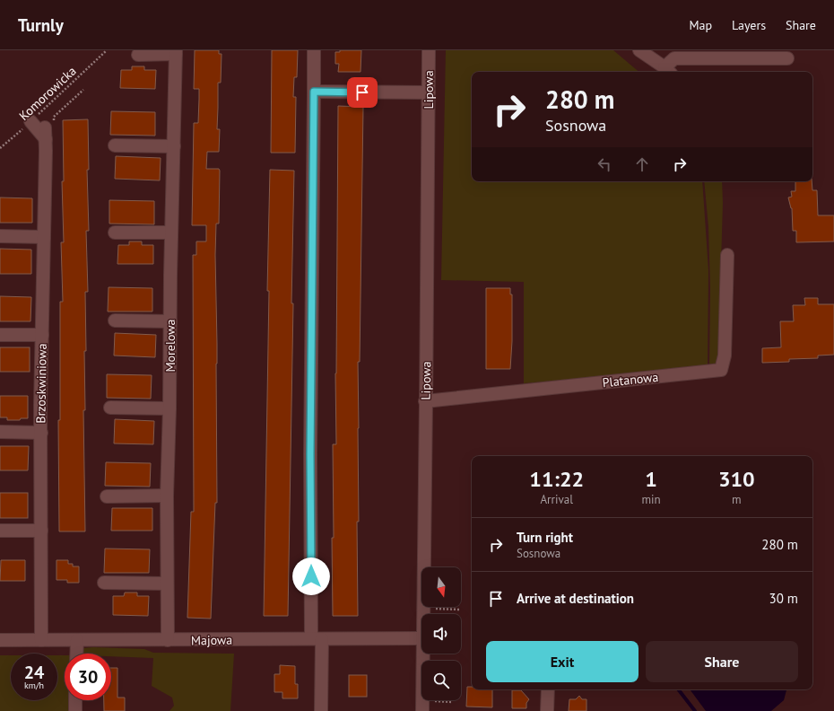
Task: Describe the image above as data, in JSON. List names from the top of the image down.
{
  "streets": {
    "street": [
      "Lipowa",
      "Morelowa",
      "Platanowa",
      "Brzoskwiniowa",
      "Majowa"
    ],
    "path": ["Komorowicka"]
  },
  "crossings": [
    ["Lipowa", "Platanowa"],
    ["Komorowicka", "Brzoskwiniowa"],
    ["Morelowa", "Majowa"],
    ["Brzoskwiniowa", "Majowa"]
  ],
  "north": "bottom",
  "page": {
    "header": "Turnly",
    "nav": ["Map", "Layers", "Share"],
    "turn": ["280 m", "Sosnowa"],
    "eta": [
      "11:22",
      "Arrival",
      "1",
      "min",
      "310",
      "m"
    ],
    "list": [
      {
        "name": "Turn right",
        "note": "Sosnowa",
        "value": "280 m"
      },
      {
        "name": "Arrive at destination",
        "value": "30 m"
      }
    ],
    "buttons": ["Exit", "Share"],
    "speed": "24 km/h",
    "limit": "30"
  }
}
